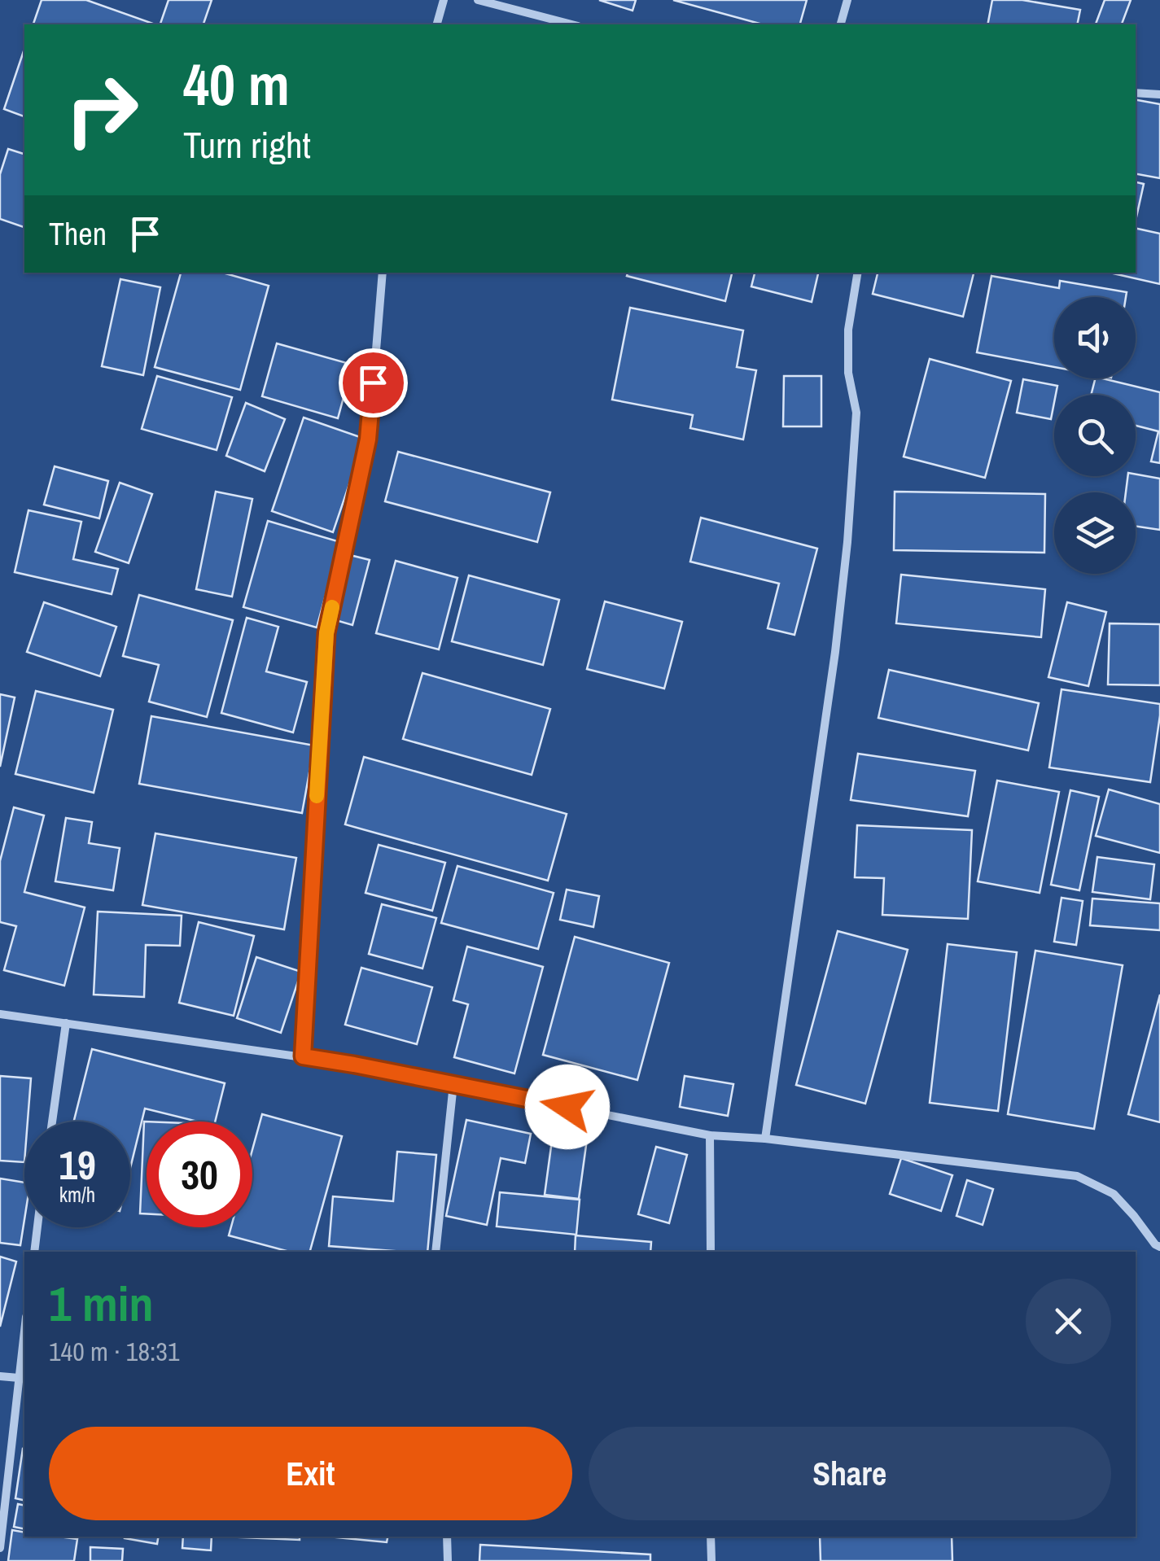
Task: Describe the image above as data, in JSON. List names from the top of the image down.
{
  "page": {
    "turn": ["40 m", "Turn right"],
    "then": "Then",
    "speed": "19 km/h",
    "limit": "30",
    "heading": ["1 min", "140 m · 18:31"],
    "buttons": ["Exit", "Share"]
  }
}
